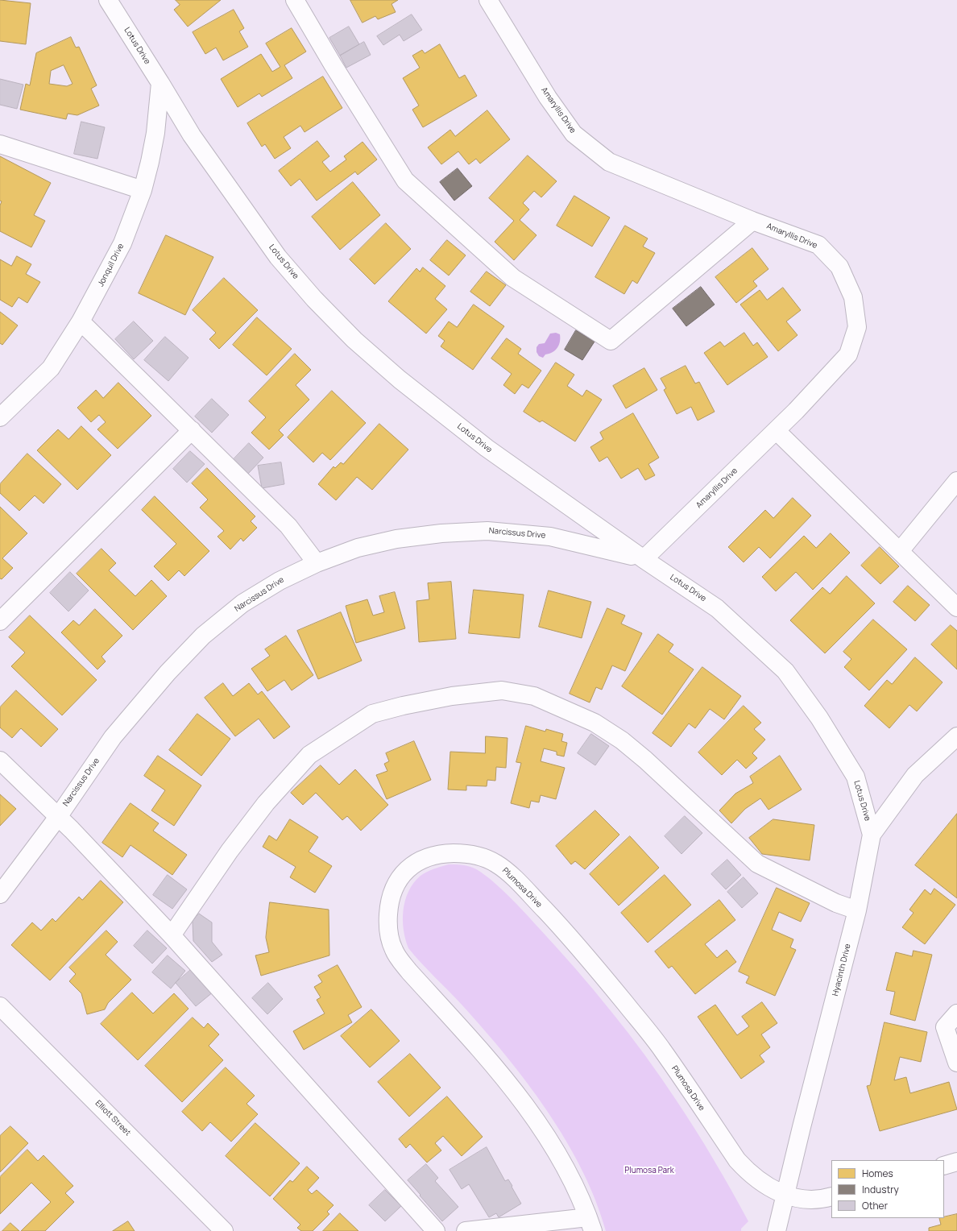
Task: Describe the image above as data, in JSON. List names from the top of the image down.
{
  "streets": {
    "street": [
      "Lotus Drive",
      "Amaryllis Drive",
      "Jonquil Drive",
      "Narcissus Drive",
      "Plumosa Drive",
      "Hyacinth Drive",
      "Elliott Street"
    ]
  },
  "crossings": [
    ["Lotus Drive", "Amaryllis Drive"],
    ["Lotus Drive", "Jonquil Drive"],
    ["Lotus Drive", "Narcissus Drive"],
    ["Lotus Drive", "Hyacinth Drive"],
    ["Amaryllis Drive", "Narcissus Drive"],
    ["Plumosa Drive", "Hyacinth Drive"]
  ],
  "parks": ["Plumosa Park"],
  "legend": ["Homes", "Industry", "Other"]
}
